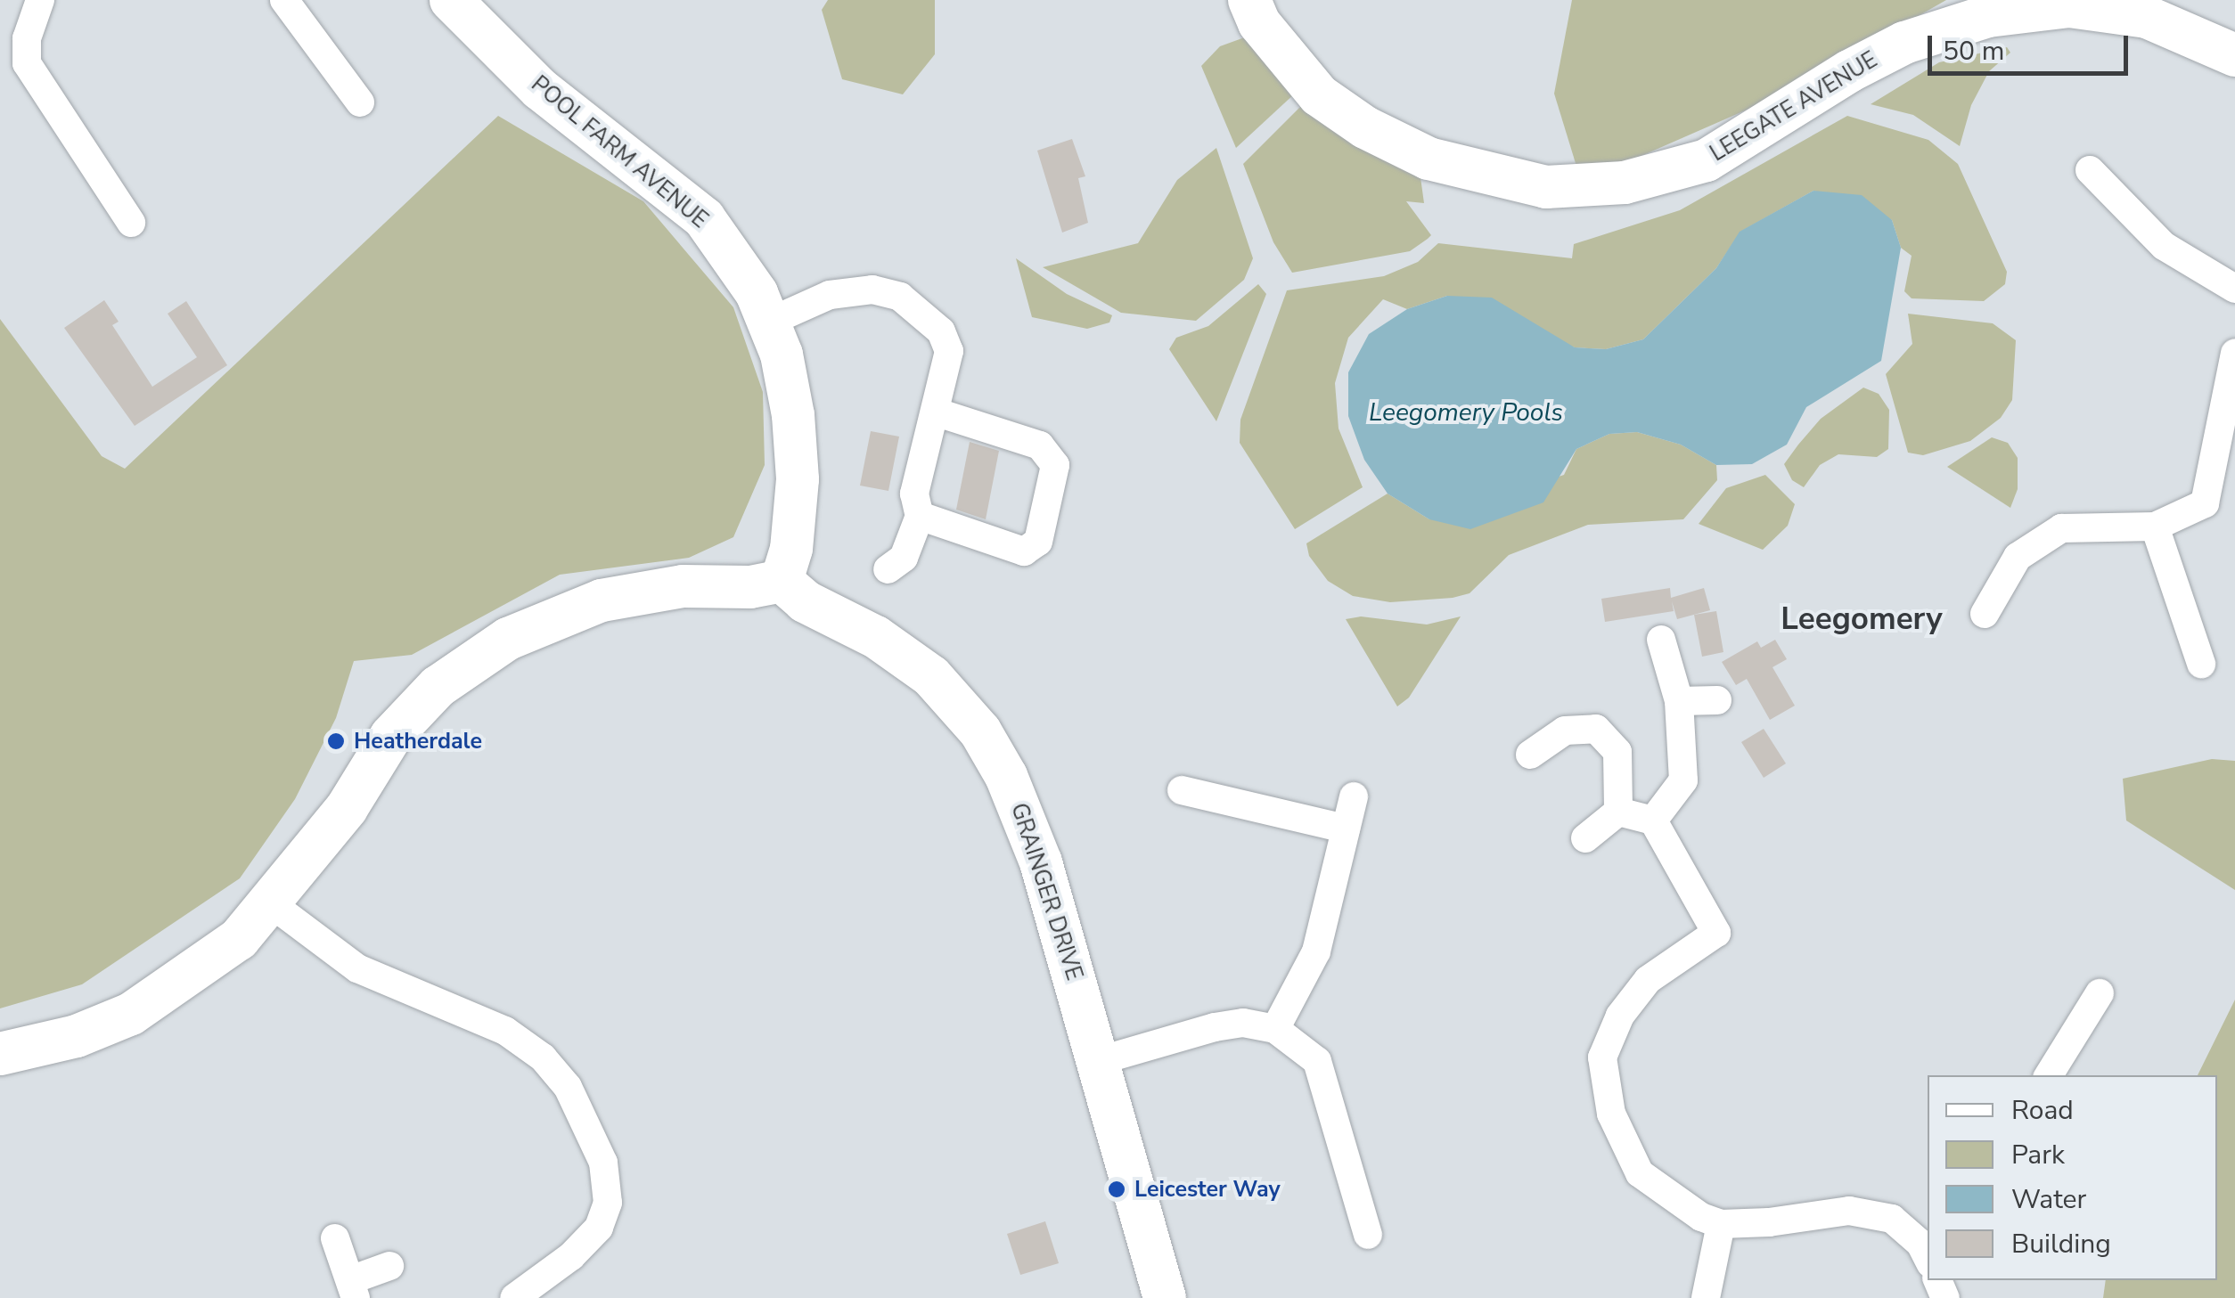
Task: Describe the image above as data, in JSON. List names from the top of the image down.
{
  "streets": {
    "street": ["LEEGATE AVENUE", "POOL FARM AVENUE", "GRAINGER DRIVE"]
  },
  "crossings": [
    ["POOL FARM AVENUE", "GRAINGER DRIVE"]
  ],
  "districts": ["Leegomery"],
  "water": ["Leegomery Pools"],
  "places": ["Heatherdale", "Leicester Way"],
  "legend": [
    "Road",
    "Park",
    "Water",
    "Building"
  ],
  "scale_bar": "50 m"
}
